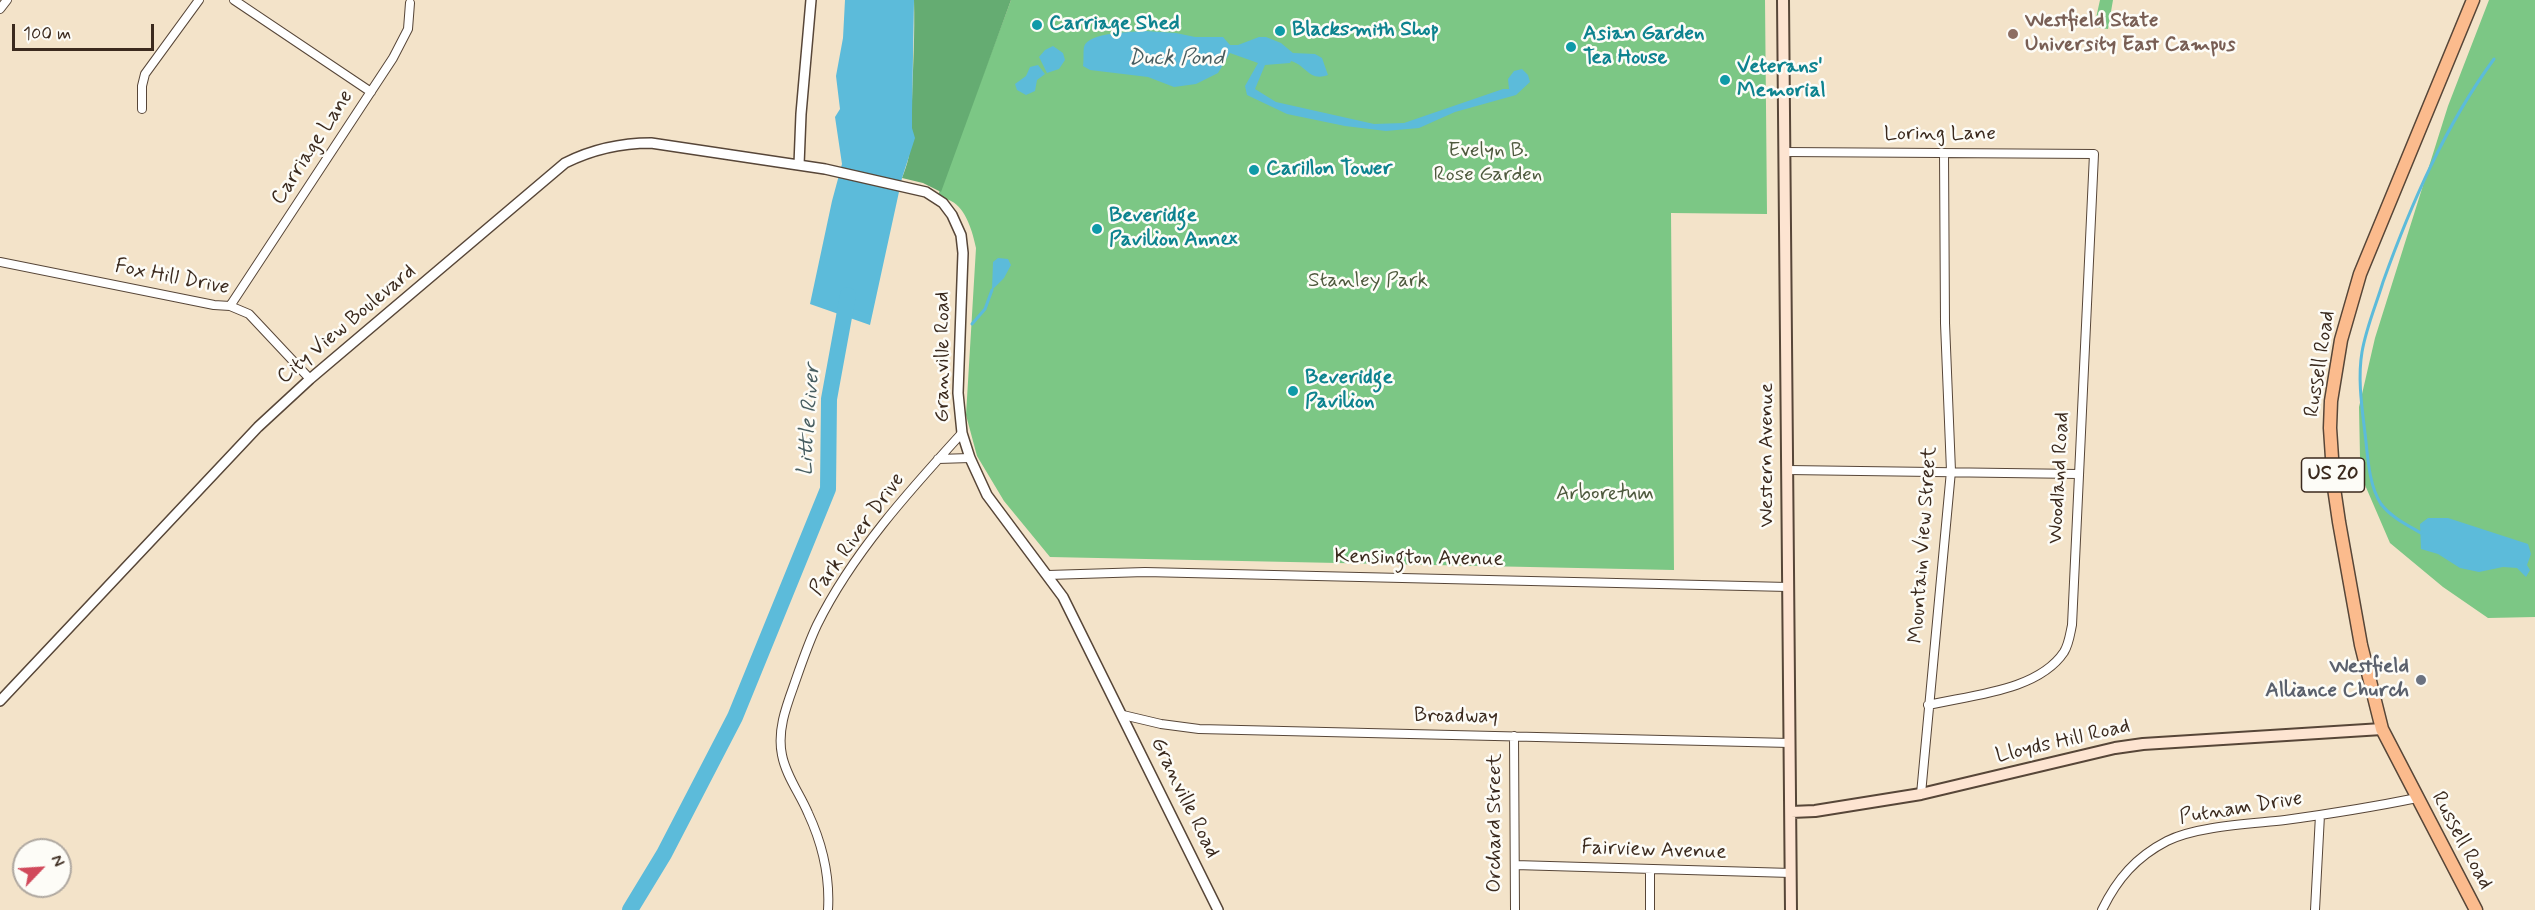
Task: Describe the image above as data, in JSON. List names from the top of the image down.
{
  "streets": {
    "main road": [
      "Russell Road",
      "Western Avenue",
      "US 20",
      "Lloyds Hill Road"
    ],
    "street": [
      "Loring Lane",
      "Carriage Lane",
      "Fox Hill Drive",
      "City View Boulevard",
      "Granville Road",
      "Woodland Road",
      "Park River Drive",
      "Mountain View Street",
      "Kensington Avenue",
      "Broadway",
      "Putnam Drive",
      "Orchard Street",
      "Fairview Avenue"
    ]
  },
  "crossings": [
    ["Loring Lane", "Western Avenue"],
    ["Loring Lane", "Woodland Road"],
    ["Loring Lane", "Mountain View Street"],
    ["Carriage Lane", "Fox Hill Drive"],
    ["Fox Hill Drive", "City View Boulevard"],
    ["City View Boulevard", "Granville Road"],
    ["Granville Road", "Park River Drive"],
    ["Granville Road", "Kensington Avenue"],
    ["Granville Road", "Broadway"],
    ["Russell Road", "Lloyds Hill Road"],
    ["Russell Road", "Putnam Drive"],
    ["Western Avenue", "Kensington Avenue"],
    ["Western Avenue", "Broadway"],
    ["Western Avenue", "Lloyds Hill Road"],
    ["Western Avenue", "Fairview Avenue"],
    ["Woodland Road", "Mountain View Street"],
    ["Mountain View Street", "Lloyds Hill Road"],
    ["Broadway", "Orchard Street"],
    ["Orchard Street", "Fairview Avenue"]
  ],
  "water": ["Duck Pond", "Little River"],
  "parks": ["Evelyn B. Rose Garden", "Stanley Park", "Arboretum"],
  "places": [
    "Carriage Shed",
    "Blacksmith Shop",
    "Westfield State University East Campus",
    "Asian Garden Tea House",
    "Veterans' Memorial",
    "Carillon Tower",
    "Beveridge Pavilion Annex",
    "Beveridge Pavilion",
    "Westfield Alliance Church"
  ],
  "scale_bar": "100 m",
  "north": "top right"
}
